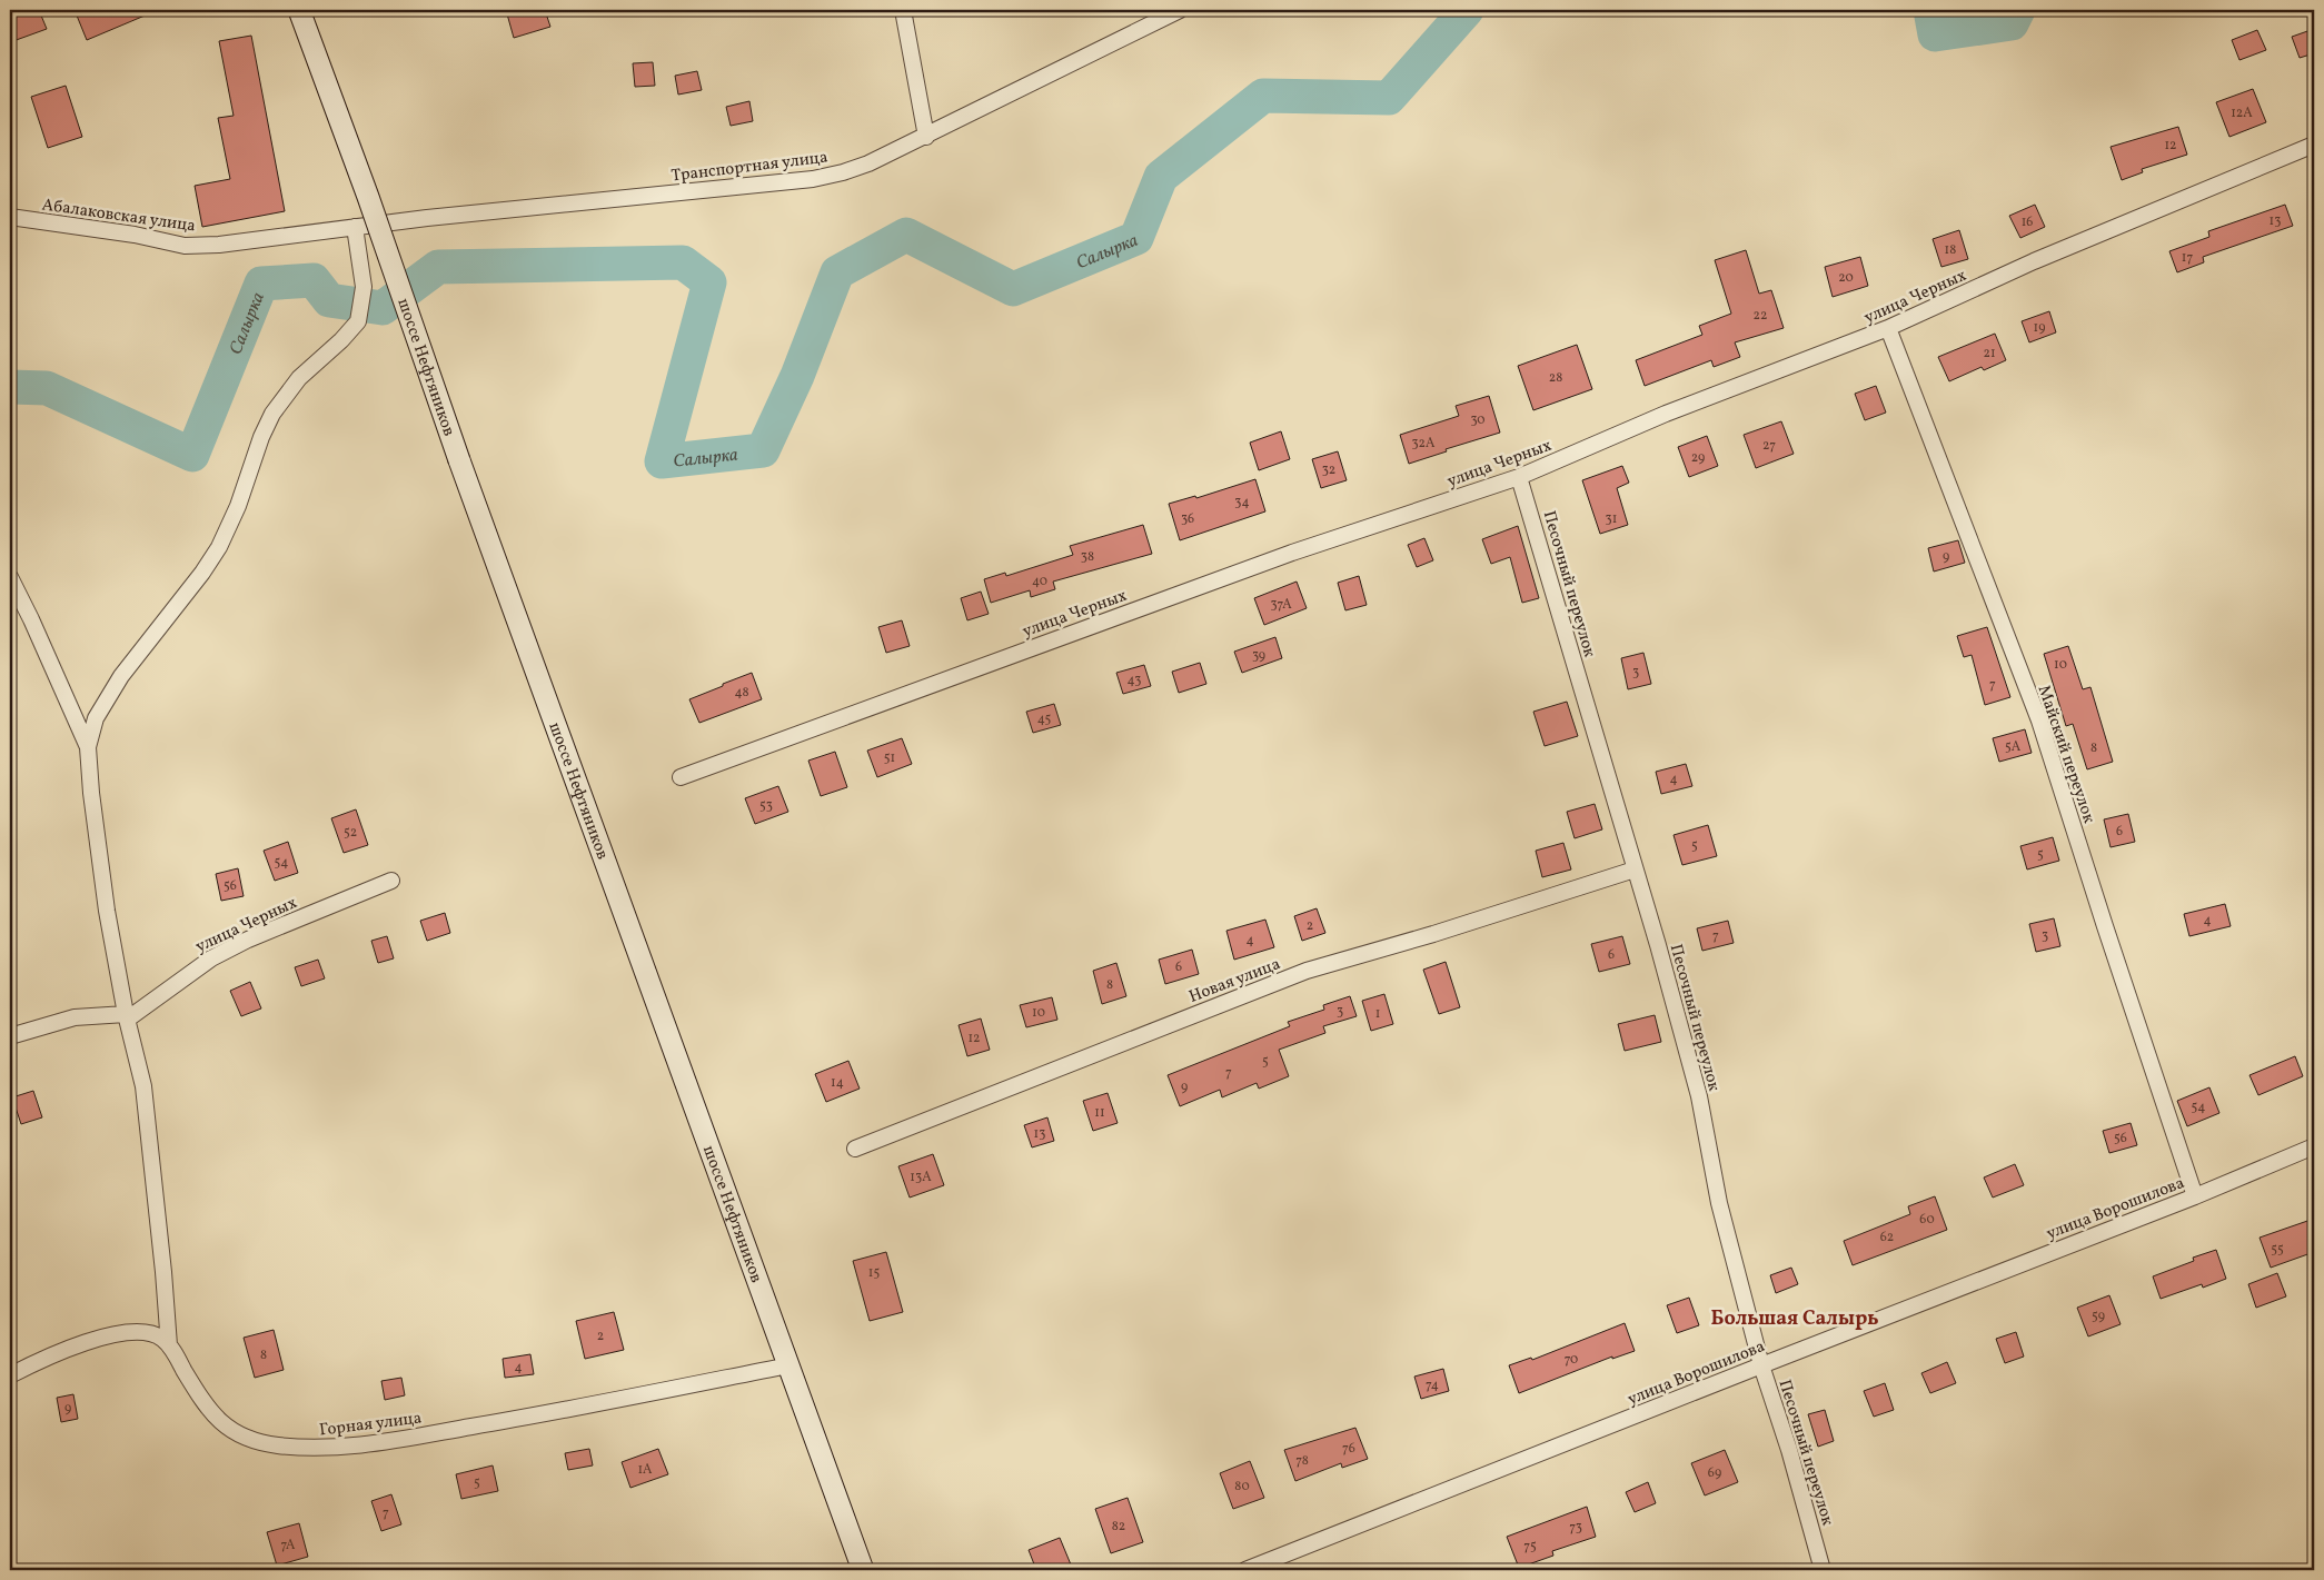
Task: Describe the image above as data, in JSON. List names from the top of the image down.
{
  "streets": {
    "main road": ["шоссе Нефтяников"],
    "street": [
      "Транспортная улица",
      "Абалаковская улица",
      "улица Черных",
      "Песочный переулок",
      "Майский переулок",
      "Новая улица",
      "улица Ворошилова",
      "Горная улица"
    ]
  },
  "crossings": [
    ["Транспортная улица", "Абалаковская улица"],
    ["улица Черных", "Песочный переулок"],
    ["улица Черных", "Майский переулок"],
    ["шоссе Нефтяников", "Горная улица"],
    ["Песочный переулок", "Новая улица"],
    ["Песочный переулок", "улица Ворошилова"],
    ["Майский переулок", "улица Ворошилова"]
  ],
  "districts": ["Большая Салырь"],
  "water": ["Салырка"],
  "house_numbers": [
    "12А",
    "12",
    "13",
    "16",
    "18",
    "17",
    "20",
    "22",
    "19",
    "21",
    "28",
    "30",
    "32А",
    "27",
    "29",
    "32",
    "34",
    "36",
    "31",
    "38",
    "9",
    "40",
    "37А",
    "39",
    "10",
    "3",
    "43",
    "7",
    "48",
    "45",
    "5А",
    "8",
    "51",
    "4",
    "53",
    "6",
    "52",
    "5",
    "5",
    "54",
    "56",
    "4",
    "2",
    "7",
    "3",
    "4",
    "6",
    "6",
    "8",
    "3",
    "10",
    "1",
    "12",
    "5",
    "7",
    "14",
    "9",
    "54",
    "11",
    "13",
    "56",
    "13А",
    "60",
    "62",
    "55",
    "15",
    "59",
    "2",
    "8",
    "70",
    "4",
    "74",
    "9",
    "76",
    "78",
    "1А",
    "69",
    "5",
    "80",
    "7",
    "82",
    "73",
    "7А",
    "75"
  ]
}
